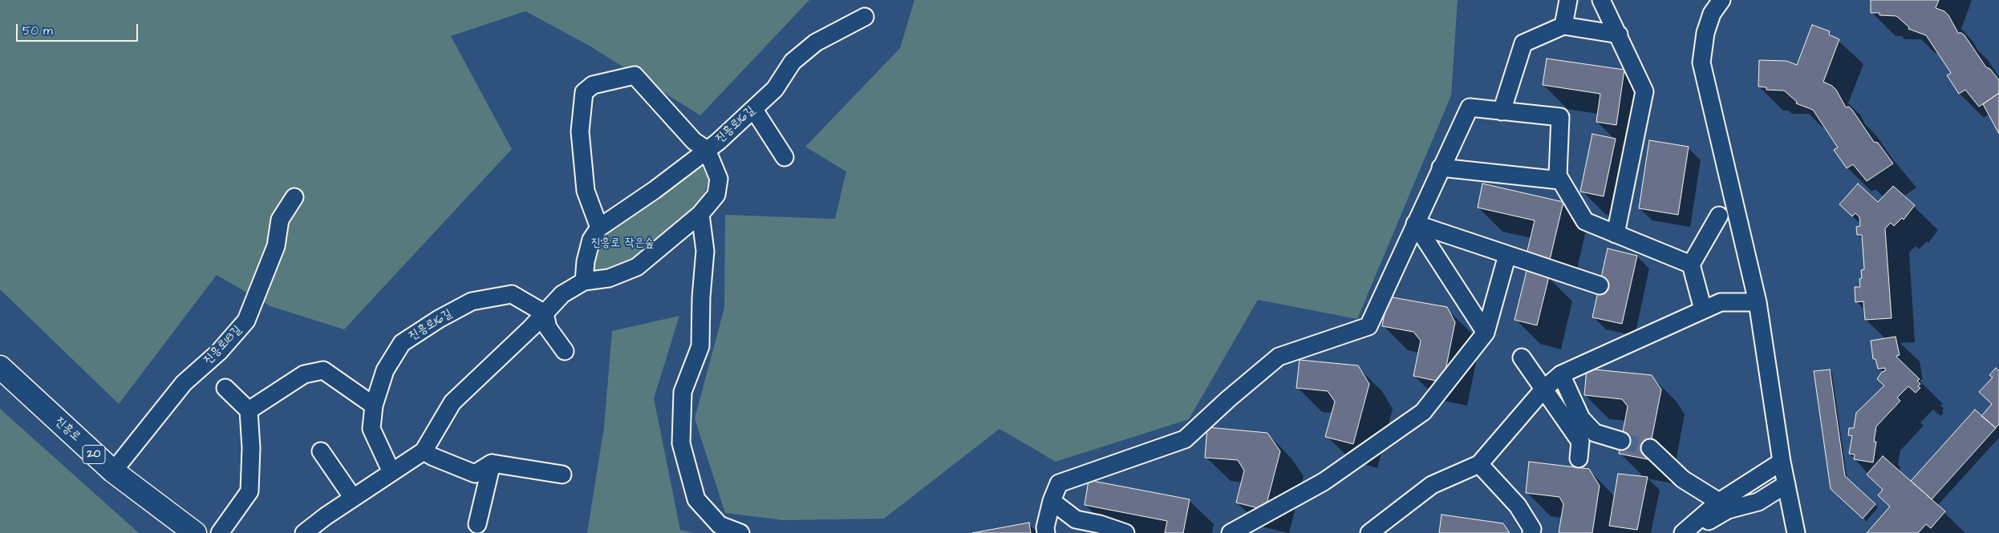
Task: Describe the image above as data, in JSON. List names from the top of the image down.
{
  "streets": {
    "main road": ["진흥로", "20"],
    "street": ["진흥로16길", "진흥로18길"]
  },
  "crossings": [
    ["진흥로18길", "진흥로"]
  ],
  "parks": ["진흥로 작은숲"],
  "scale_bar": "50 m"
}
